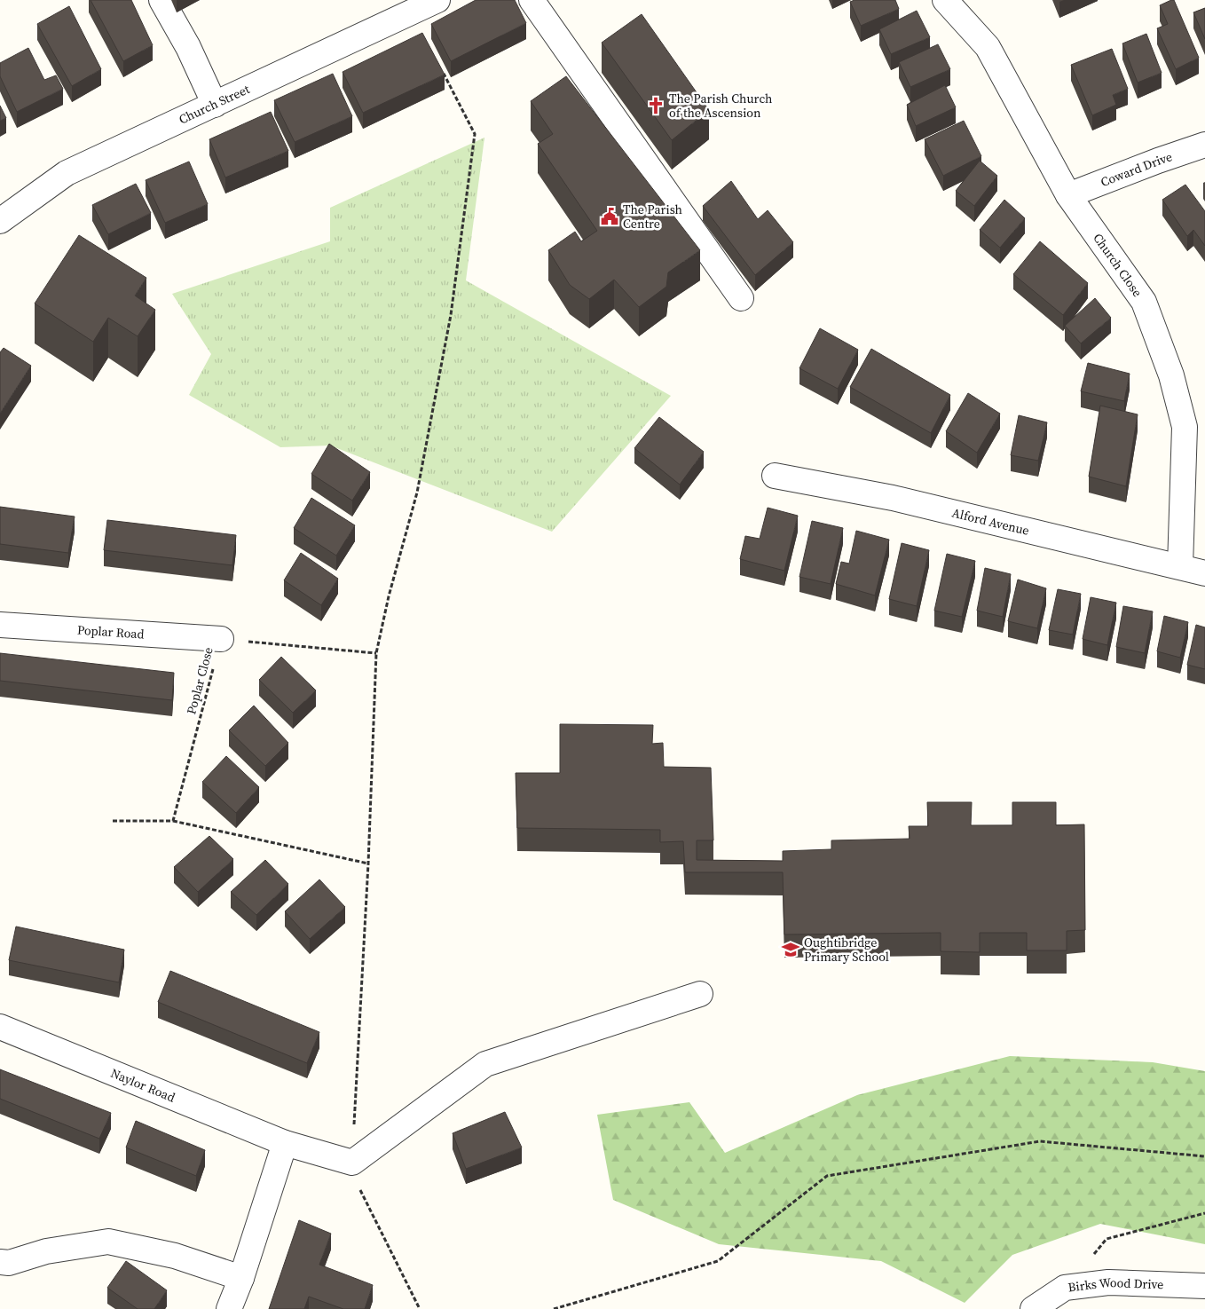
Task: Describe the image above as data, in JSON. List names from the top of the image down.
{
  "streets": {
    "street": [
      "Church Street",
      "Coward Drive",
      "Church Close",
      "Alford Avenue",
      "Poplar Road",
      "Naylor Road",
      "Birks Wood Drive"
    ],
    "path": ["Poplar Close"]
  },
  "crossings": [
    ["Coward Drive", "Church Close"],
    ["Church Close", "Alford Avenue"],
    ["Poplar Road", "Poplar Close"]
  ],
  "places": {
    "church": ["The Parish Church of the Ascension"],
    "public building": ["The Parish Centre"],
    "school or university": ["Oughtibridge Primary School"]
  }
}
